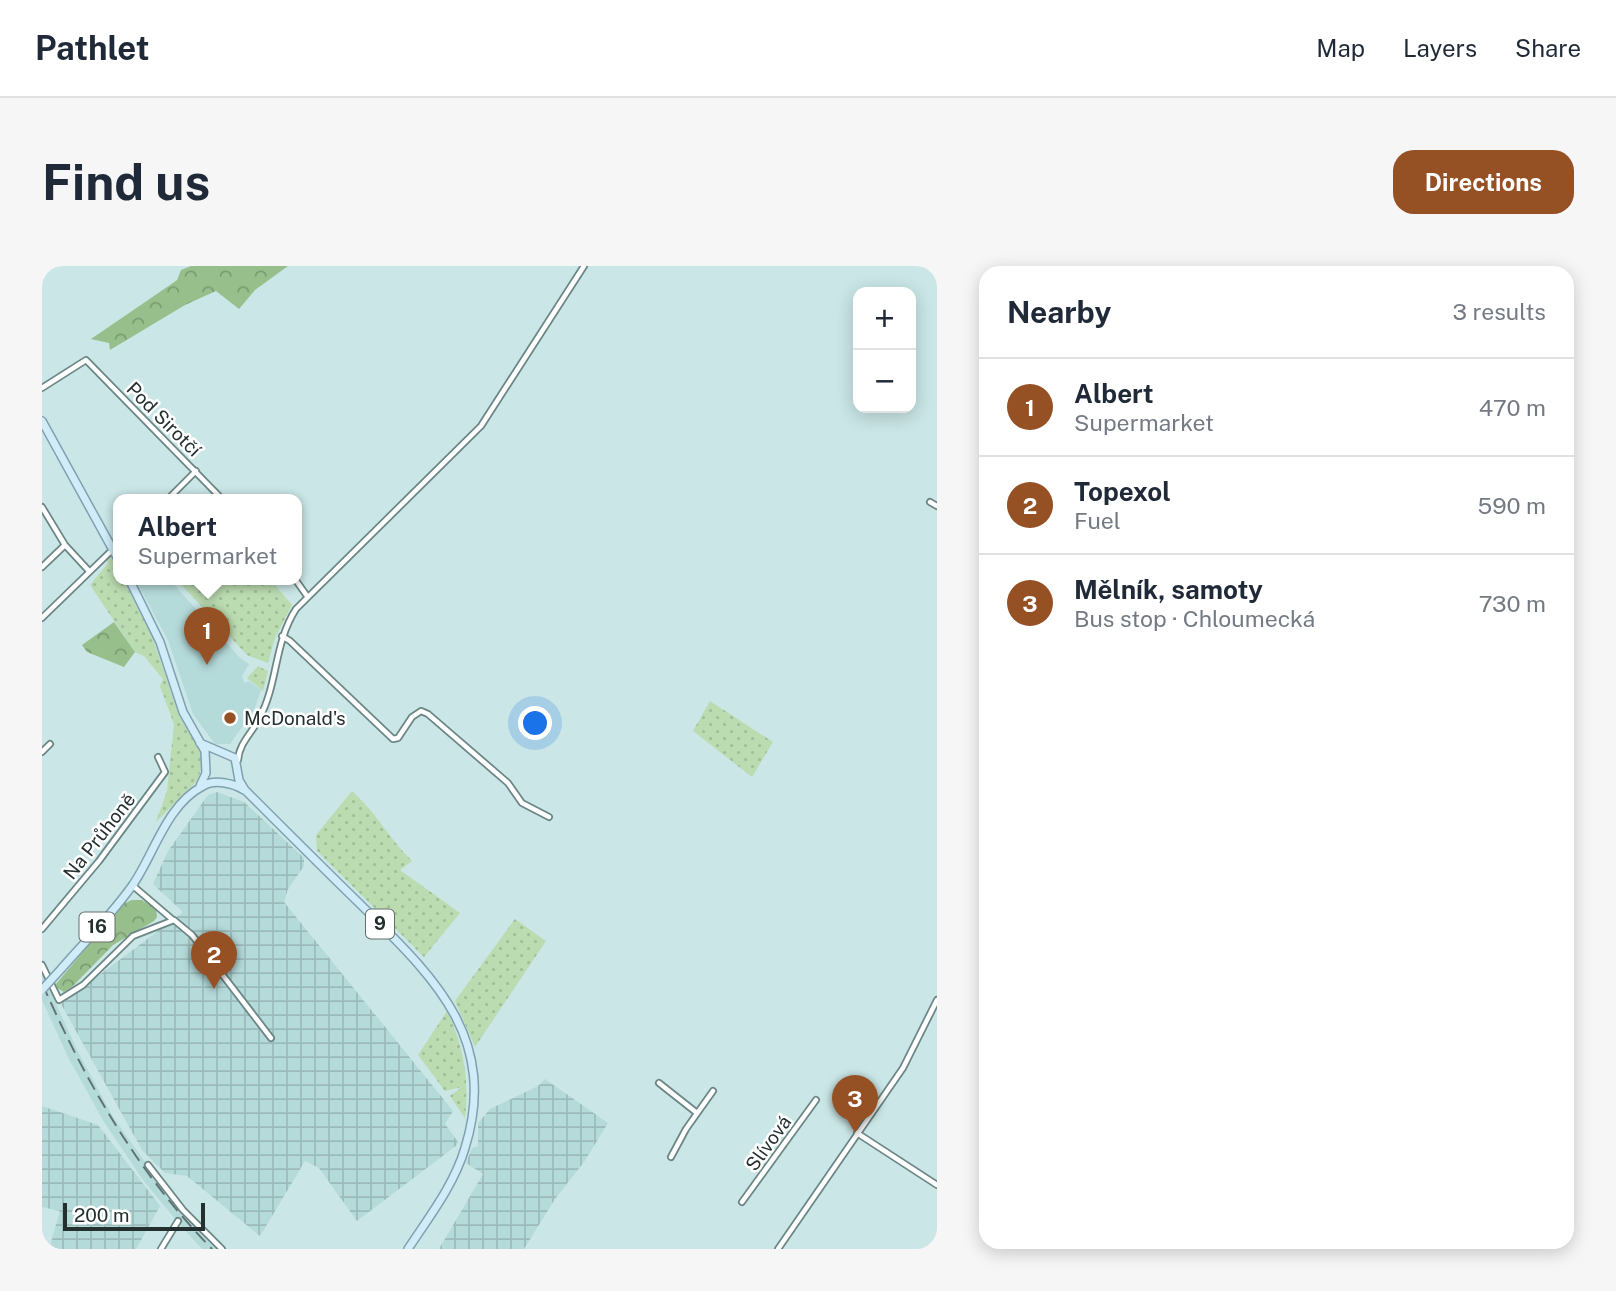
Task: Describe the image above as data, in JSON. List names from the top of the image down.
{
  "streets": {
    "main road": ["9", "16"],
    "street": ["Pod Sirotčí", "Na Průhoně", "Slívová"]
  },
  "crossings": [
    ["9", "16"]
  ],
  "places": ["McDonald's"],
  "scale_bar": "200 m",
  "page": {
    "header": "Pathlet",
    "nav": ["Map", "Layers", "Share"],
    "buttons": "Directions",
    "title": "Find us",
    "heading": ["Nearby", "3 results"],
    "map_buttons": ["+", "−"],
    "list": [
      {
        "mark": "1",
        "name": "Albert",
        "note": "Supermarket",
        "value": "470 m"
      },
      {
        "mark": "2",
        "name": "Topexol",
        "note": "Fuel",
        "value": "590 m"
      },
      {
        "mark": "3",
        "name": "Mělník, samoty",
        "note": "Bus stop · Chloumecká",
        "value": "730 m"
      }
    ],
    "popup": ["Albert", "Supermarket"],
    "pins": ["1", "2", "3"],
    "scale": "200 m"
  }
}
